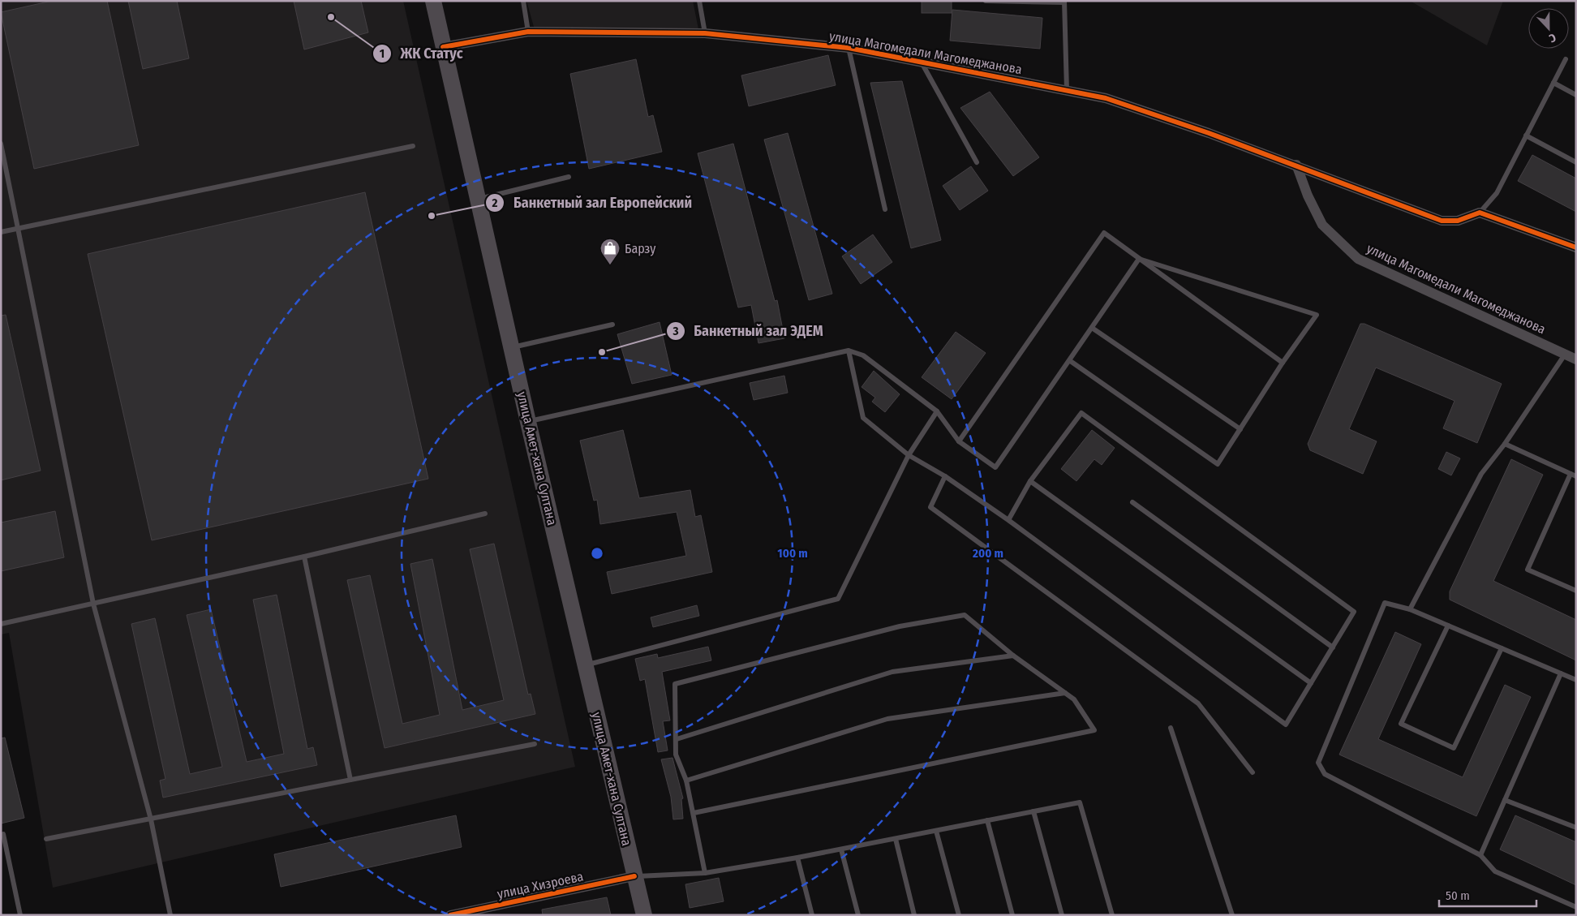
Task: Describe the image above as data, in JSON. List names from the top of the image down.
{
  "streets": {
    "main road": ["улица Амет-хана Султана"],
    "street": ["улица Магомедали Магомеджановa", "улица Хизроева"]
  },
  "crossings": [
    ["улица Магомедали Магомеджановa", "улица Амет-хана Султана"],
    ["улица Амет-хана Султана", "улица Хизроева"]
  ],
  "places": {
    "other": ["ЖК Статус", "Банкетный зал Европейский", "Банкетный зал ЭДЕМ"],
    "shop": ["Барзу"]
  },
  "scale_bar": "50 m",
  "north": "bottom",
  "rings": ["100 m", "200 m"]
}
